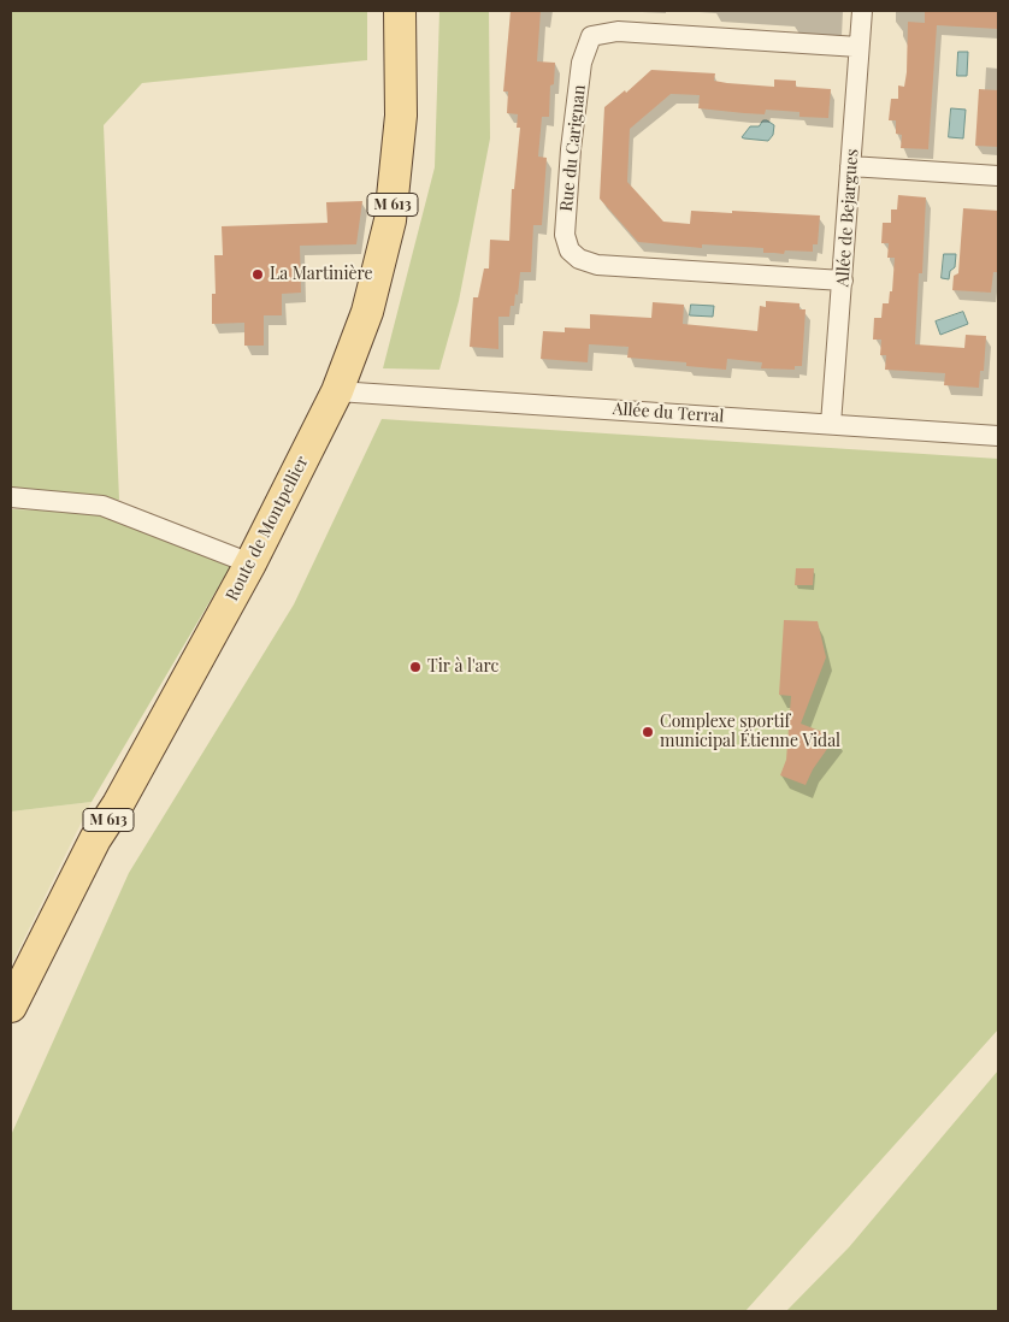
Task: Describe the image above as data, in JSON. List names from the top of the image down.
{
  "streets": {
    "main road": ["M 613", "Route de Montpellier"],
    "street": ["Rue du Carignan", "Allée de Bejargues", "Allée du Terral"]
  },
  "crossings": [
    ["Rue du Carignan", "Allée de Bejargues"],
    ["Allée de Bejargues", "Allée du Terral"],
    ["Allée du Terral", "Route de Montpellier"]
  ],
  "places": ["La Martinière", "Tir à l'arc", "Complexe sportif municipal Étienne Vidal"]
}
